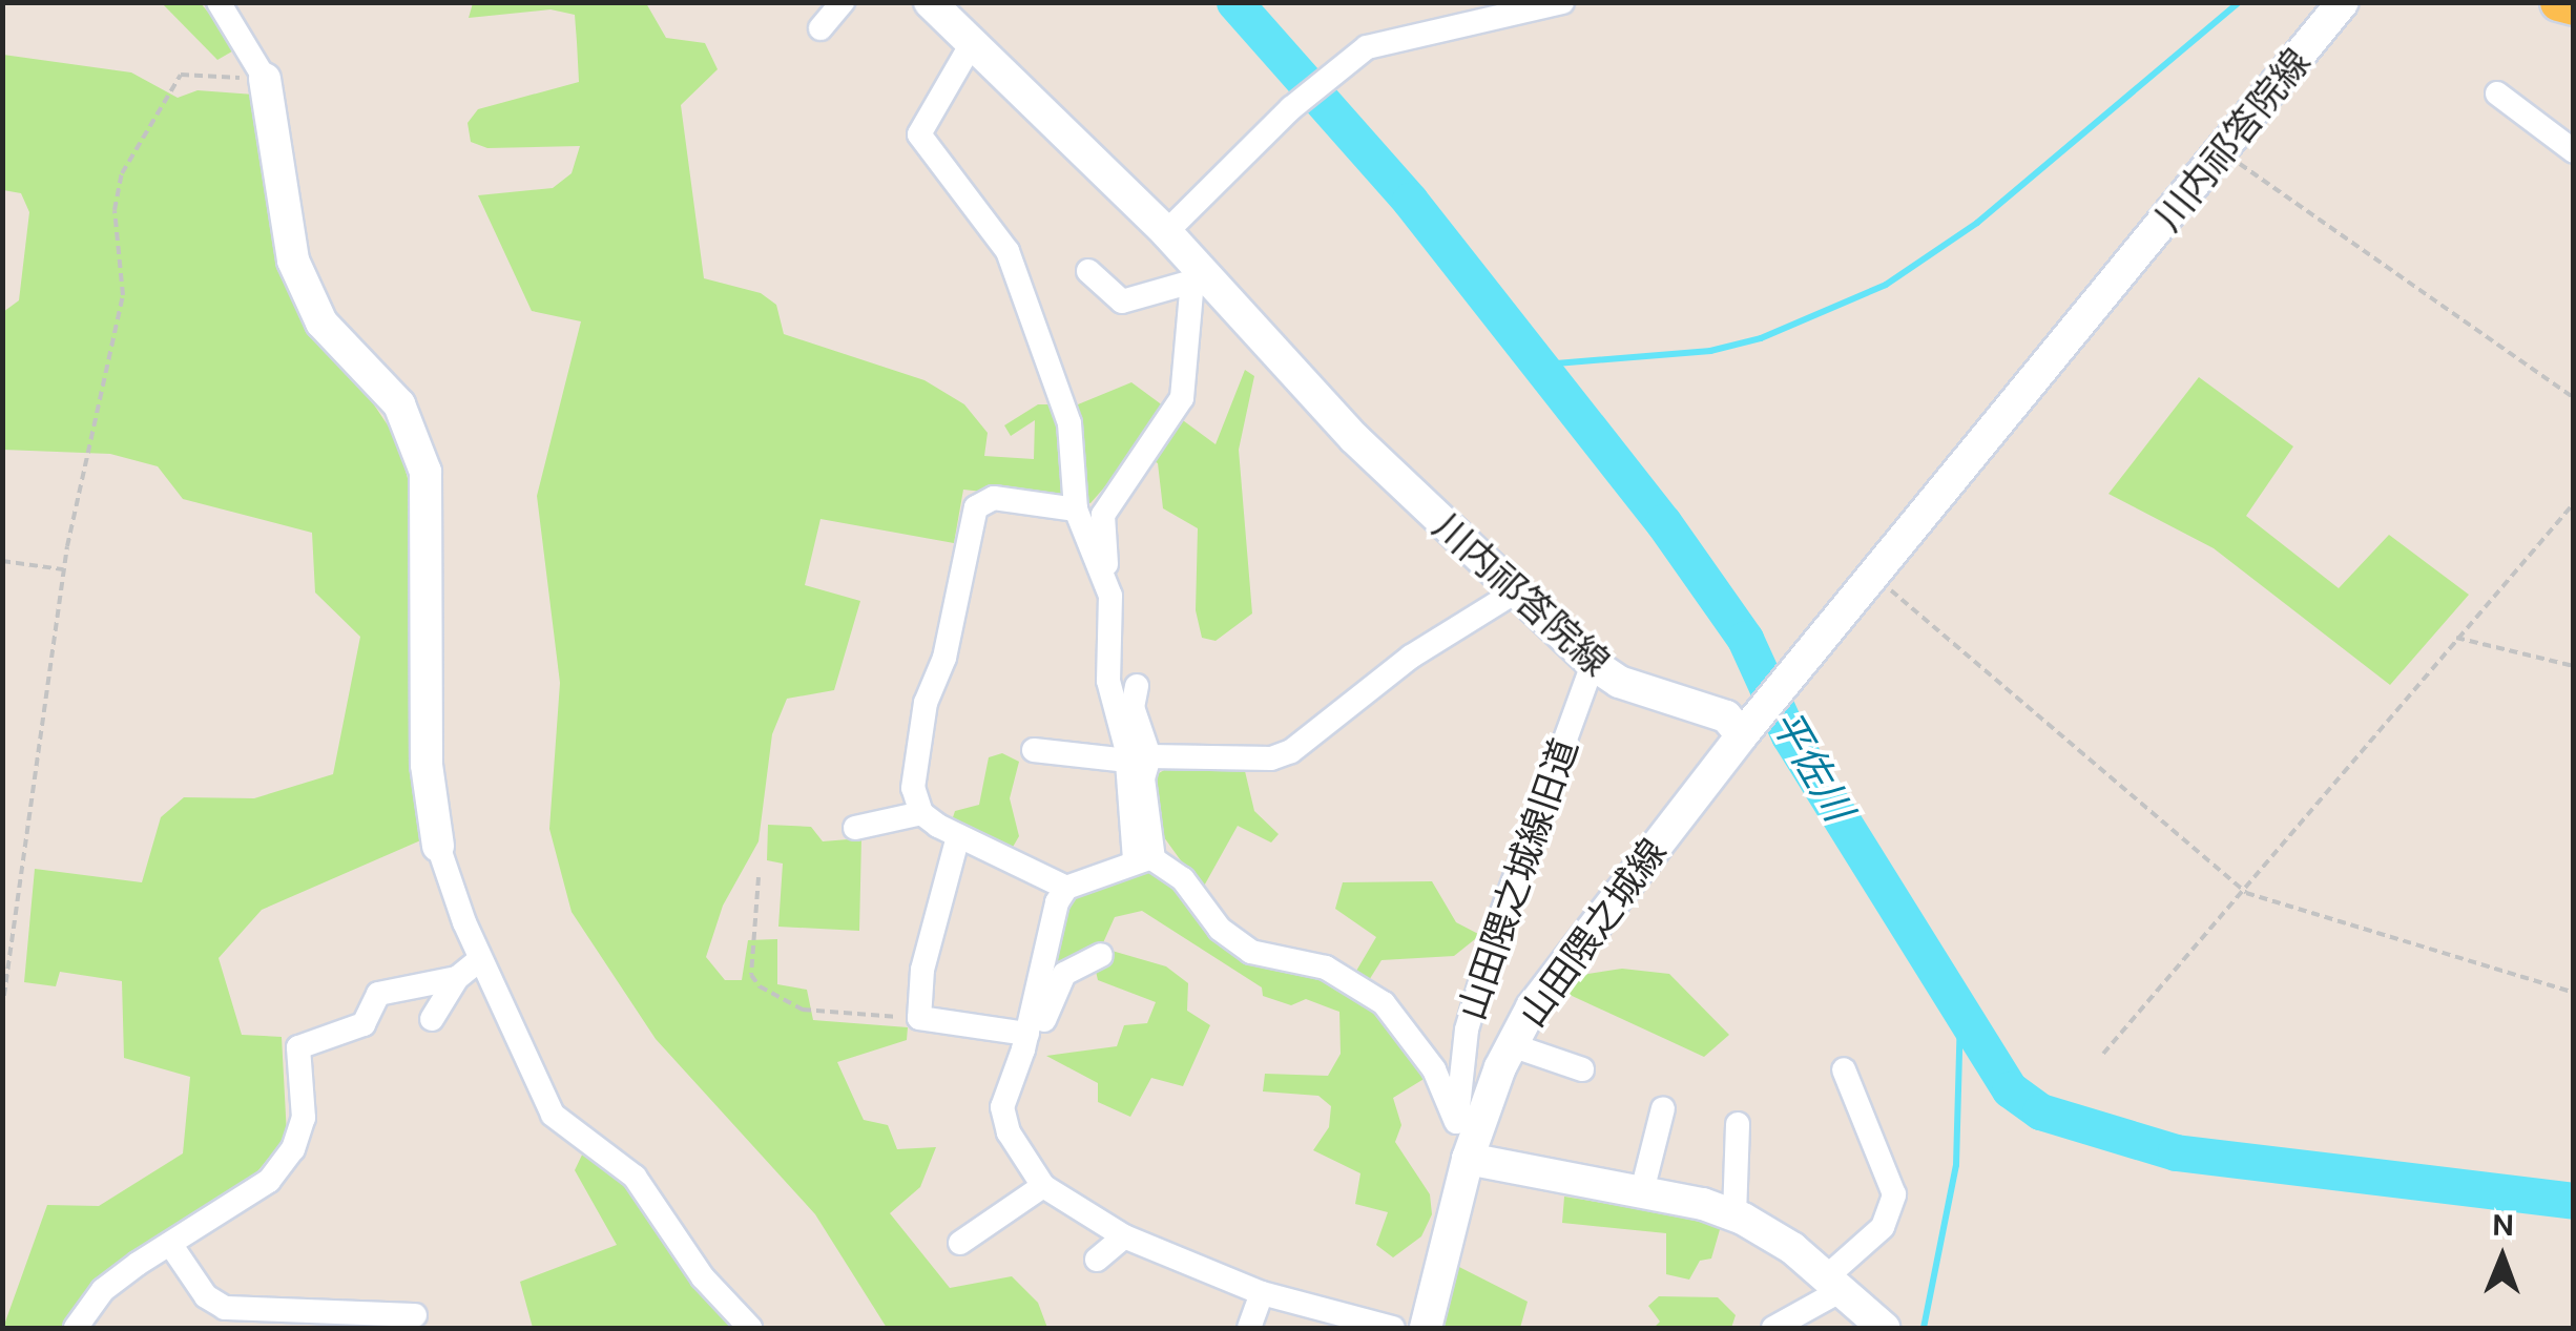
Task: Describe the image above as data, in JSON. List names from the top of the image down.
{
  "streets": {
    "main road": ["川内祁答院線", "山田隈之城線"],
    "street": ["山田隈之城線旧道"]
  },
  "crossings": [
    ["川内祁答院線", "山田隈之城線旧道"],
    ["川内祁答院線", "山田隈之城線"],
    ["山田隈之城線旧道", "山田隈之城線"]
  ],
  "water": ["平佐川"],
  "north": "top"
}
